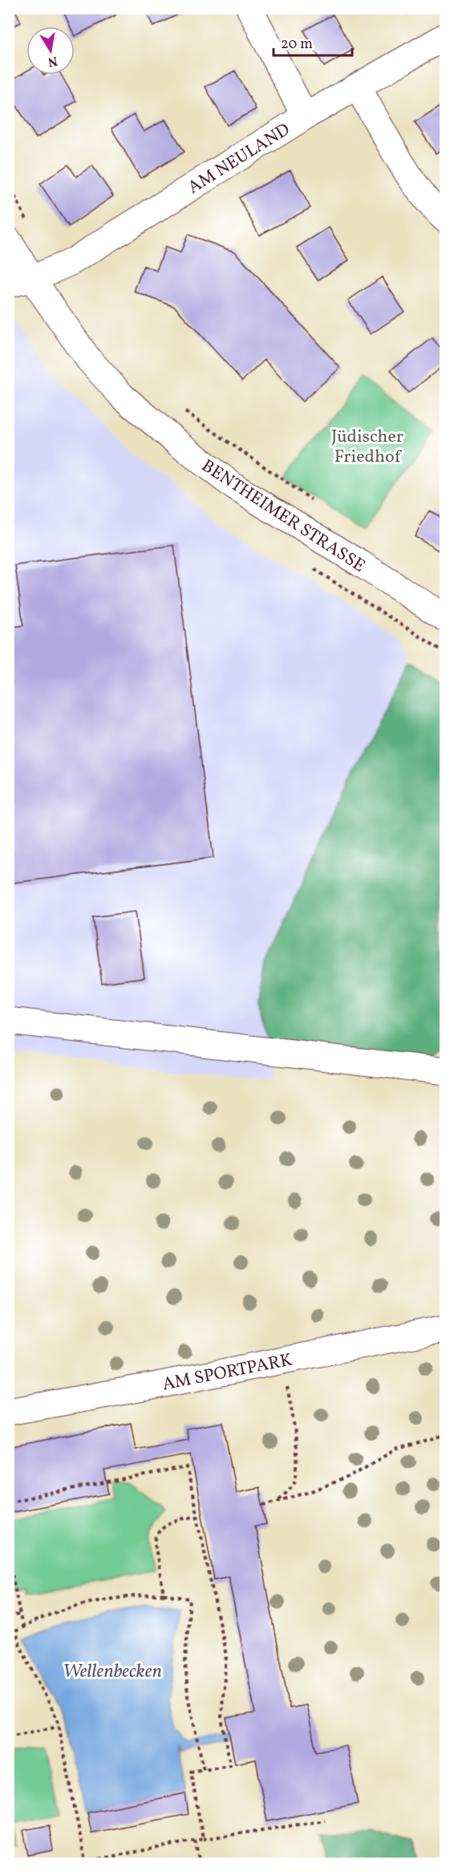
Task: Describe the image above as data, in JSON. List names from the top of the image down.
{
  "streets": {
    "street": ["AM NEULAND", "BENTHEIMER STRASSE", "AM SPORTPARK"]
  },
  "crossings": [
    ["AM NEULAND", "BENTHEIMER STRASSE"]
  ],
  "water": ["Wellenbecken"],
  "parks": ["Jüdischer Friedhof"],
  "scale_bar": "20 m",
  "north": "bottom"
}
